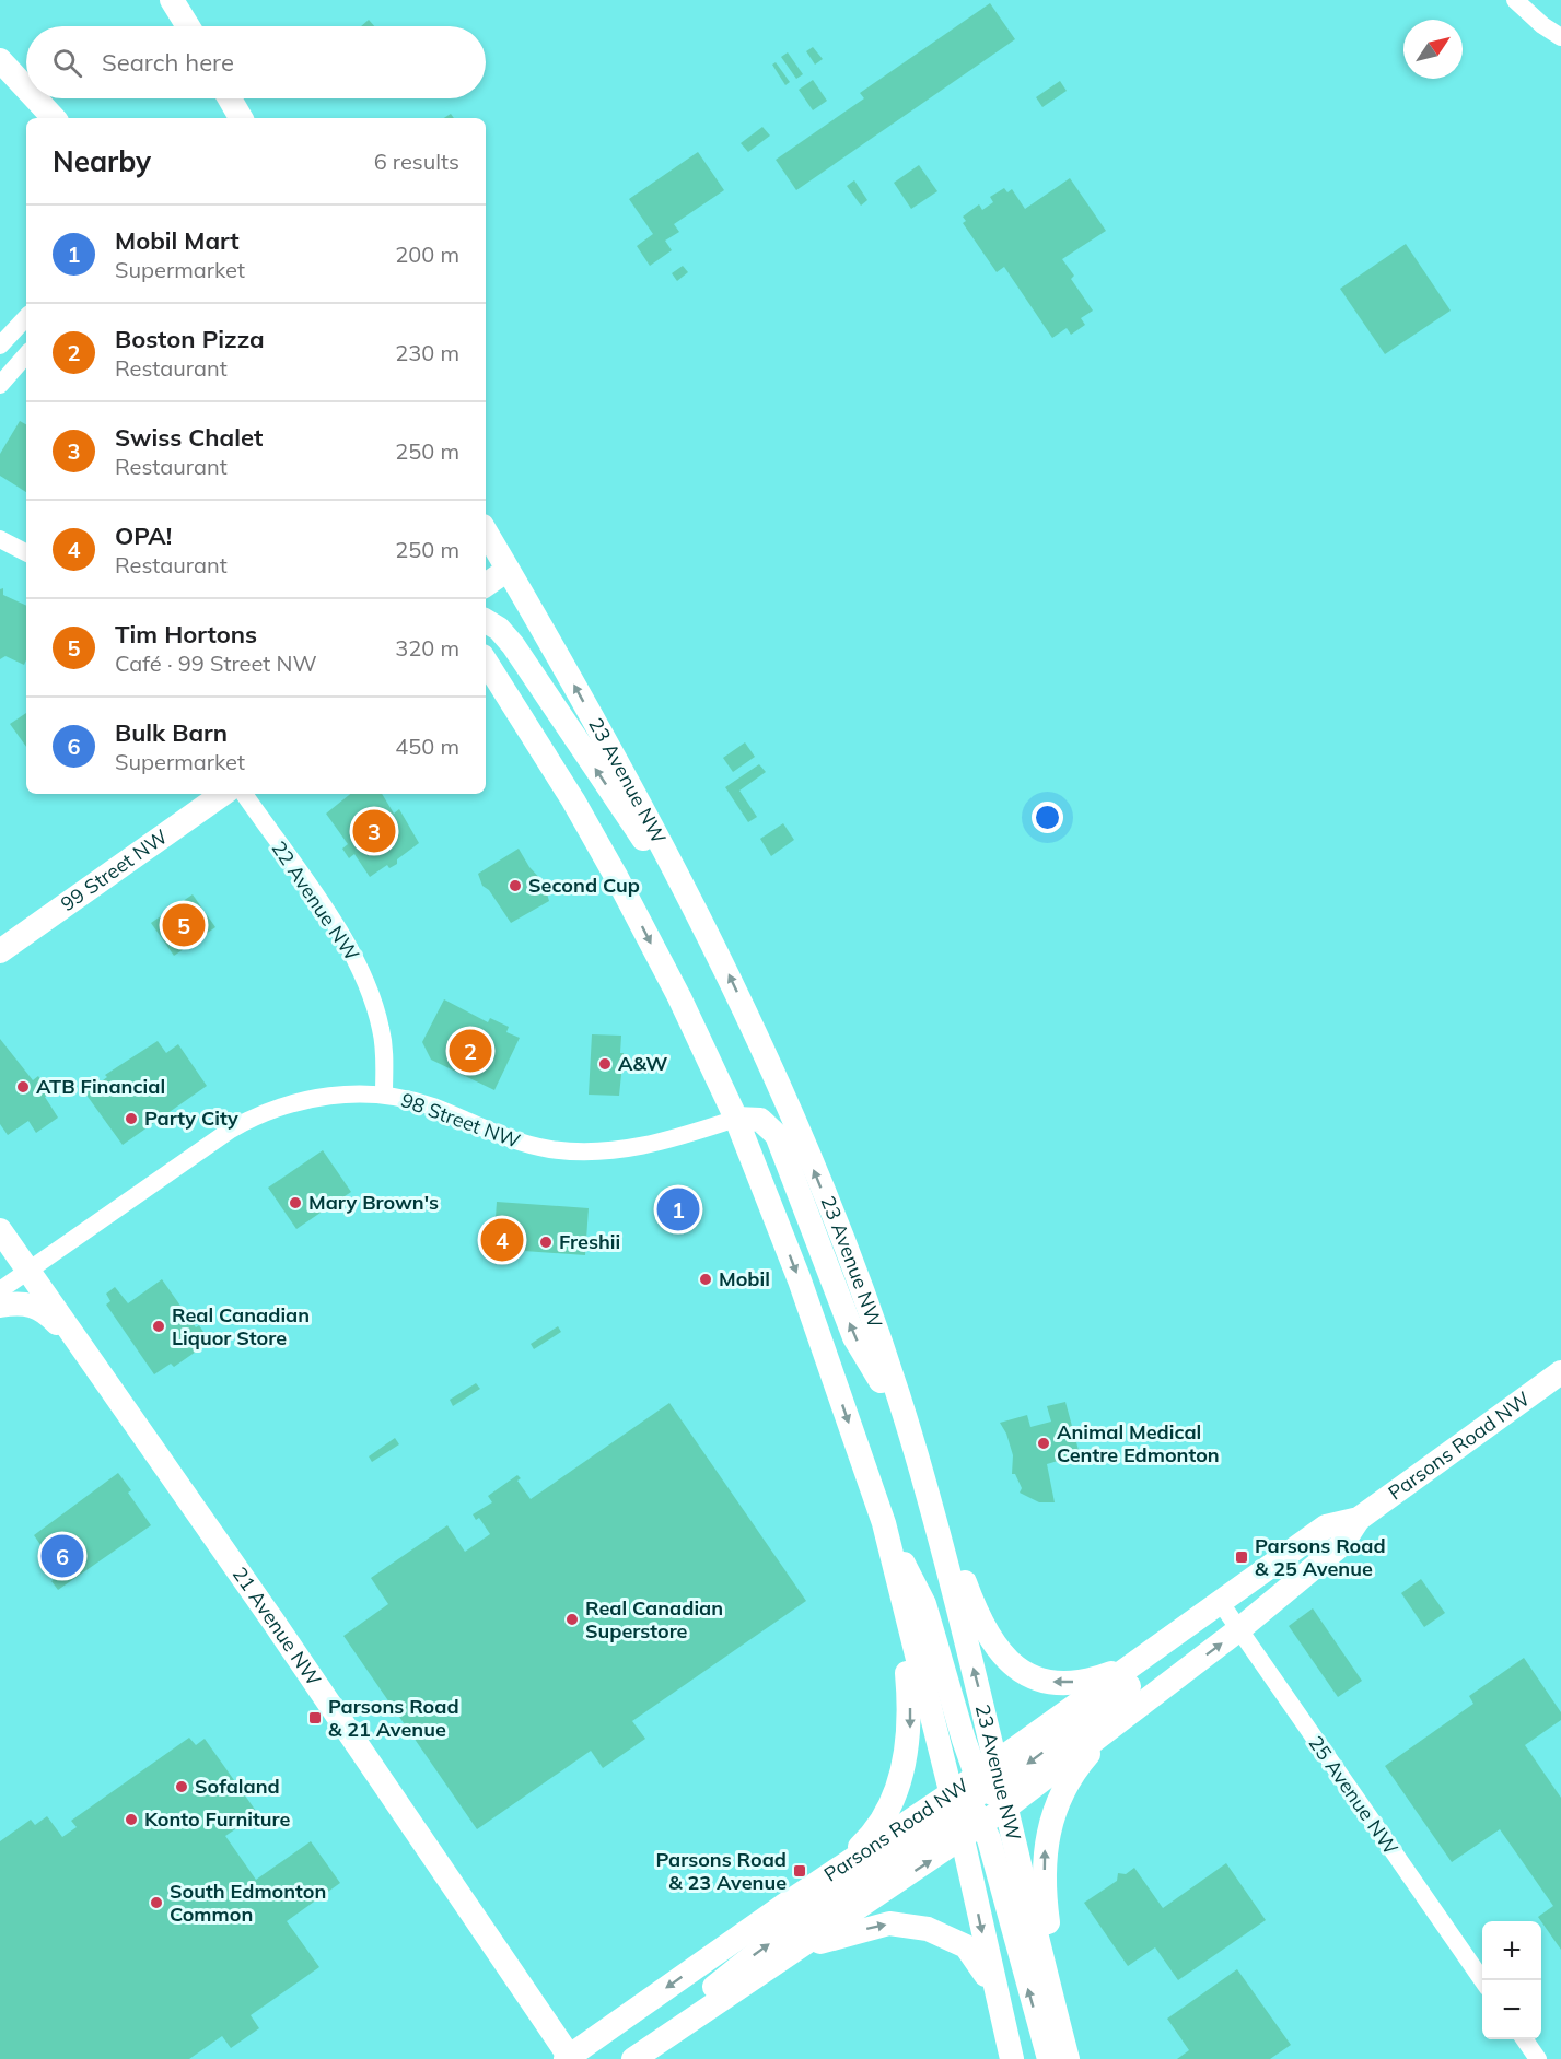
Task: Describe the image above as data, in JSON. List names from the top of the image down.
{
  "streets": {
    "main road": [
      "23 Avenue NW",
      "99 Street NW",
      "Parsons Road NW",
      "21 Avenue NW"
    ],
    "street": ["22 Avenue NW", "98 Street NW", "25 Avenue NW"]
  },
  "crossings": [
    ["23 Avenue NW", "98 Street NW"],
    ["23 Avenue NW", "Parsons Road NW"],
    ["22 Avenue NW", "98 Street NW"],
    ["98 Street NW", "21 Avenue NW"],
    ["Parsons Road NW", "21 Avenue NW"],
    ["Parsons Road NW", "25 Avenue NW"]
  ],
  "places": {
    "other": [
      "Second Cup",
      "A&W",
      "ATB Financial",
      "Party City",
      "Mary Brown's",
      "Freshii",
      "Mobil",
      "Real Canadian Liquor Store",
      "Animal Medical Centre Edmonton",
      "Real Canadian Superstore",
      "Sofaland",
      "Konto Furniture",
      "South Edmonton Common"
    ],
    "transit": ["Parsons Road & 25 Avenue", "Parsons Road & 21 Avenue", "Parsons Road & 23 Avenue"]
  },
  "north": "top right",
  "page": {
    "search": "Search here",
    "heading": ["Nearby", "6 results"],
    "list": [
      {
        "mark": "1",
        "name": "Mobil Mart",
        "note": "Supermarket",
        "value": "200 m"
      },
      {
        "mark": "2",
        "name": "Boston Pizza",
        "note": "Restaurant",
        "value": "230 m"
      },
      {
        "mark": "3",
        "name": "Swiss Chalet",
        "note": "Restaurant",
        "value": "250 m"
      },
      {
        "mark": "4",
        "name": "OPA!",
        "note": "Restaurant",
        "value": "250 m"
      },
      {
        "mark": "5",
        "name": "Tim Hortons",
        "note": "Café · 99 Street NW",
        "value": "320 m"
      },
      {
        "mark": "6",
        "name": "Bulk Barn",
        "note": "Supermarket",
        "value": "450 m"
      }
    ],
    "pins": [
      "3",
      "5",
      "2",
      "1",
      "4",
      "6"
    ],
    "map_buttons": ["+", "−"]
  }
}
